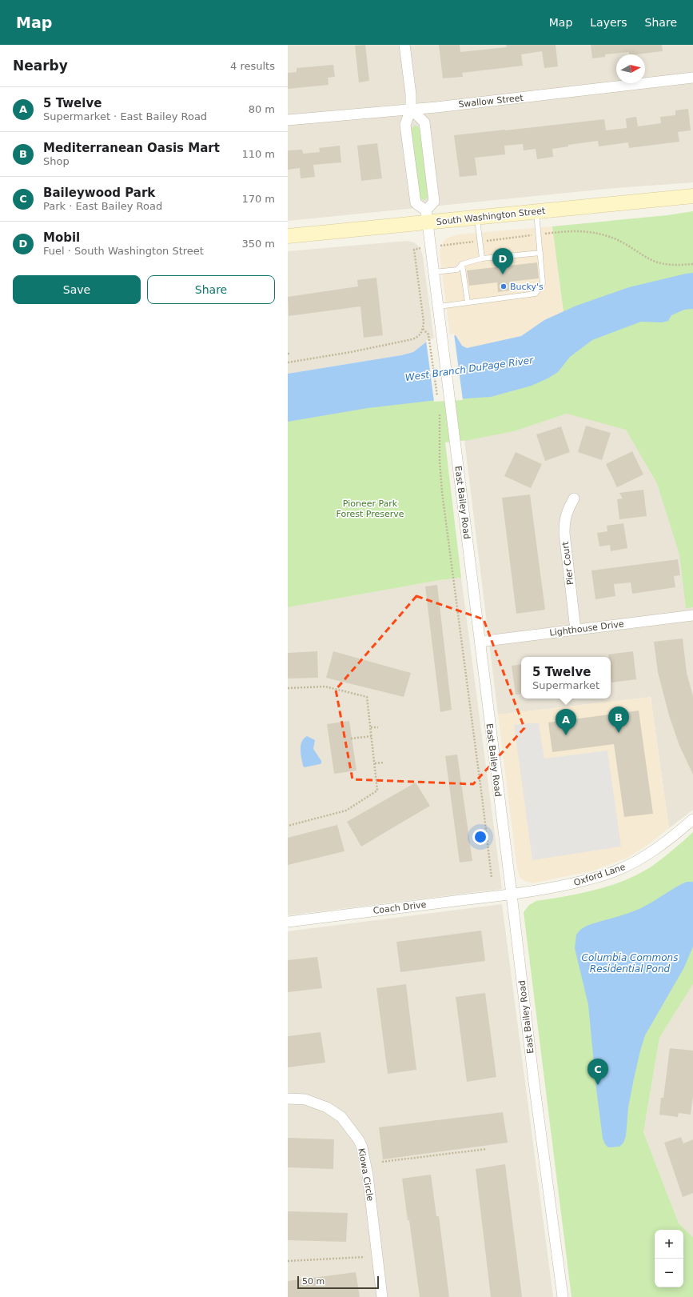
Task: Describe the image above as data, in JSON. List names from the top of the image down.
{
  "streets": {
    "main road": ["South Washington Street"],
    "street": [
      "Swallow Street",
      "East Bailey Road",
      "Pier Court",
      "Lighthouse Drive",
      "Oxford Lane",
      "Coach Drive",
      "Kiowa Circle"
    ]
  },
  "crossings": [
    ["South Washington Street", "East Bailey Road"],
    ["East Bailey Road", "Lighthouse Drive"],
    ["East Bailey Road", "Oxford Lane"],
    ["East Bailey Road", "Coach Drive"],
    ["Pier Court", "Lighthouse Drive"],
    ["Oxford Lane", "Coach Drive"]
  ],
  "water": ["West Branch DuPage River", "Columbia Commons Residential Pond"],
  "parks": ["Pioneer Park Forest Preserve"],
  "places": ["Bucky's"],
  "scale_bar": "50 m",
  "north": "right",
  "page": {
    "header": "Map",
    "nav": ["Map", "Layers", "Share"],
    "heading": ["Nearby", "4 results"],
    "list": [
      {
        "mark": "A",
        "name": "5 Twelve",
        "note": "Supermarket · East Bailey Road",
        "value": "80 m"
      },
      {
        "mark": "B",
        "name": "Mediterranean Oasis Mart",
        "note": "Shop",
        "value": "110 m"
      },
      {
        "mark": "C",
        "name": "Baileywood Park",
        "note": "Park · East Bailey Road",
        "value": "170 m"
      },
      {
        "mark": "D",
        "name": "Mobil",
        "note": "Fuel · South Washington Street",
        "value": "350 m"
      }
    ],
    "pins": [
      "D",
      "B",
      "A",
      "C"
    ],
    "buttons": ["Save", "Share"],
    "popup": ["5 Twelve", "Supermarket"],
    "map_buttons": ["+", "−"],
    "scale": "50 m"
  }
}
